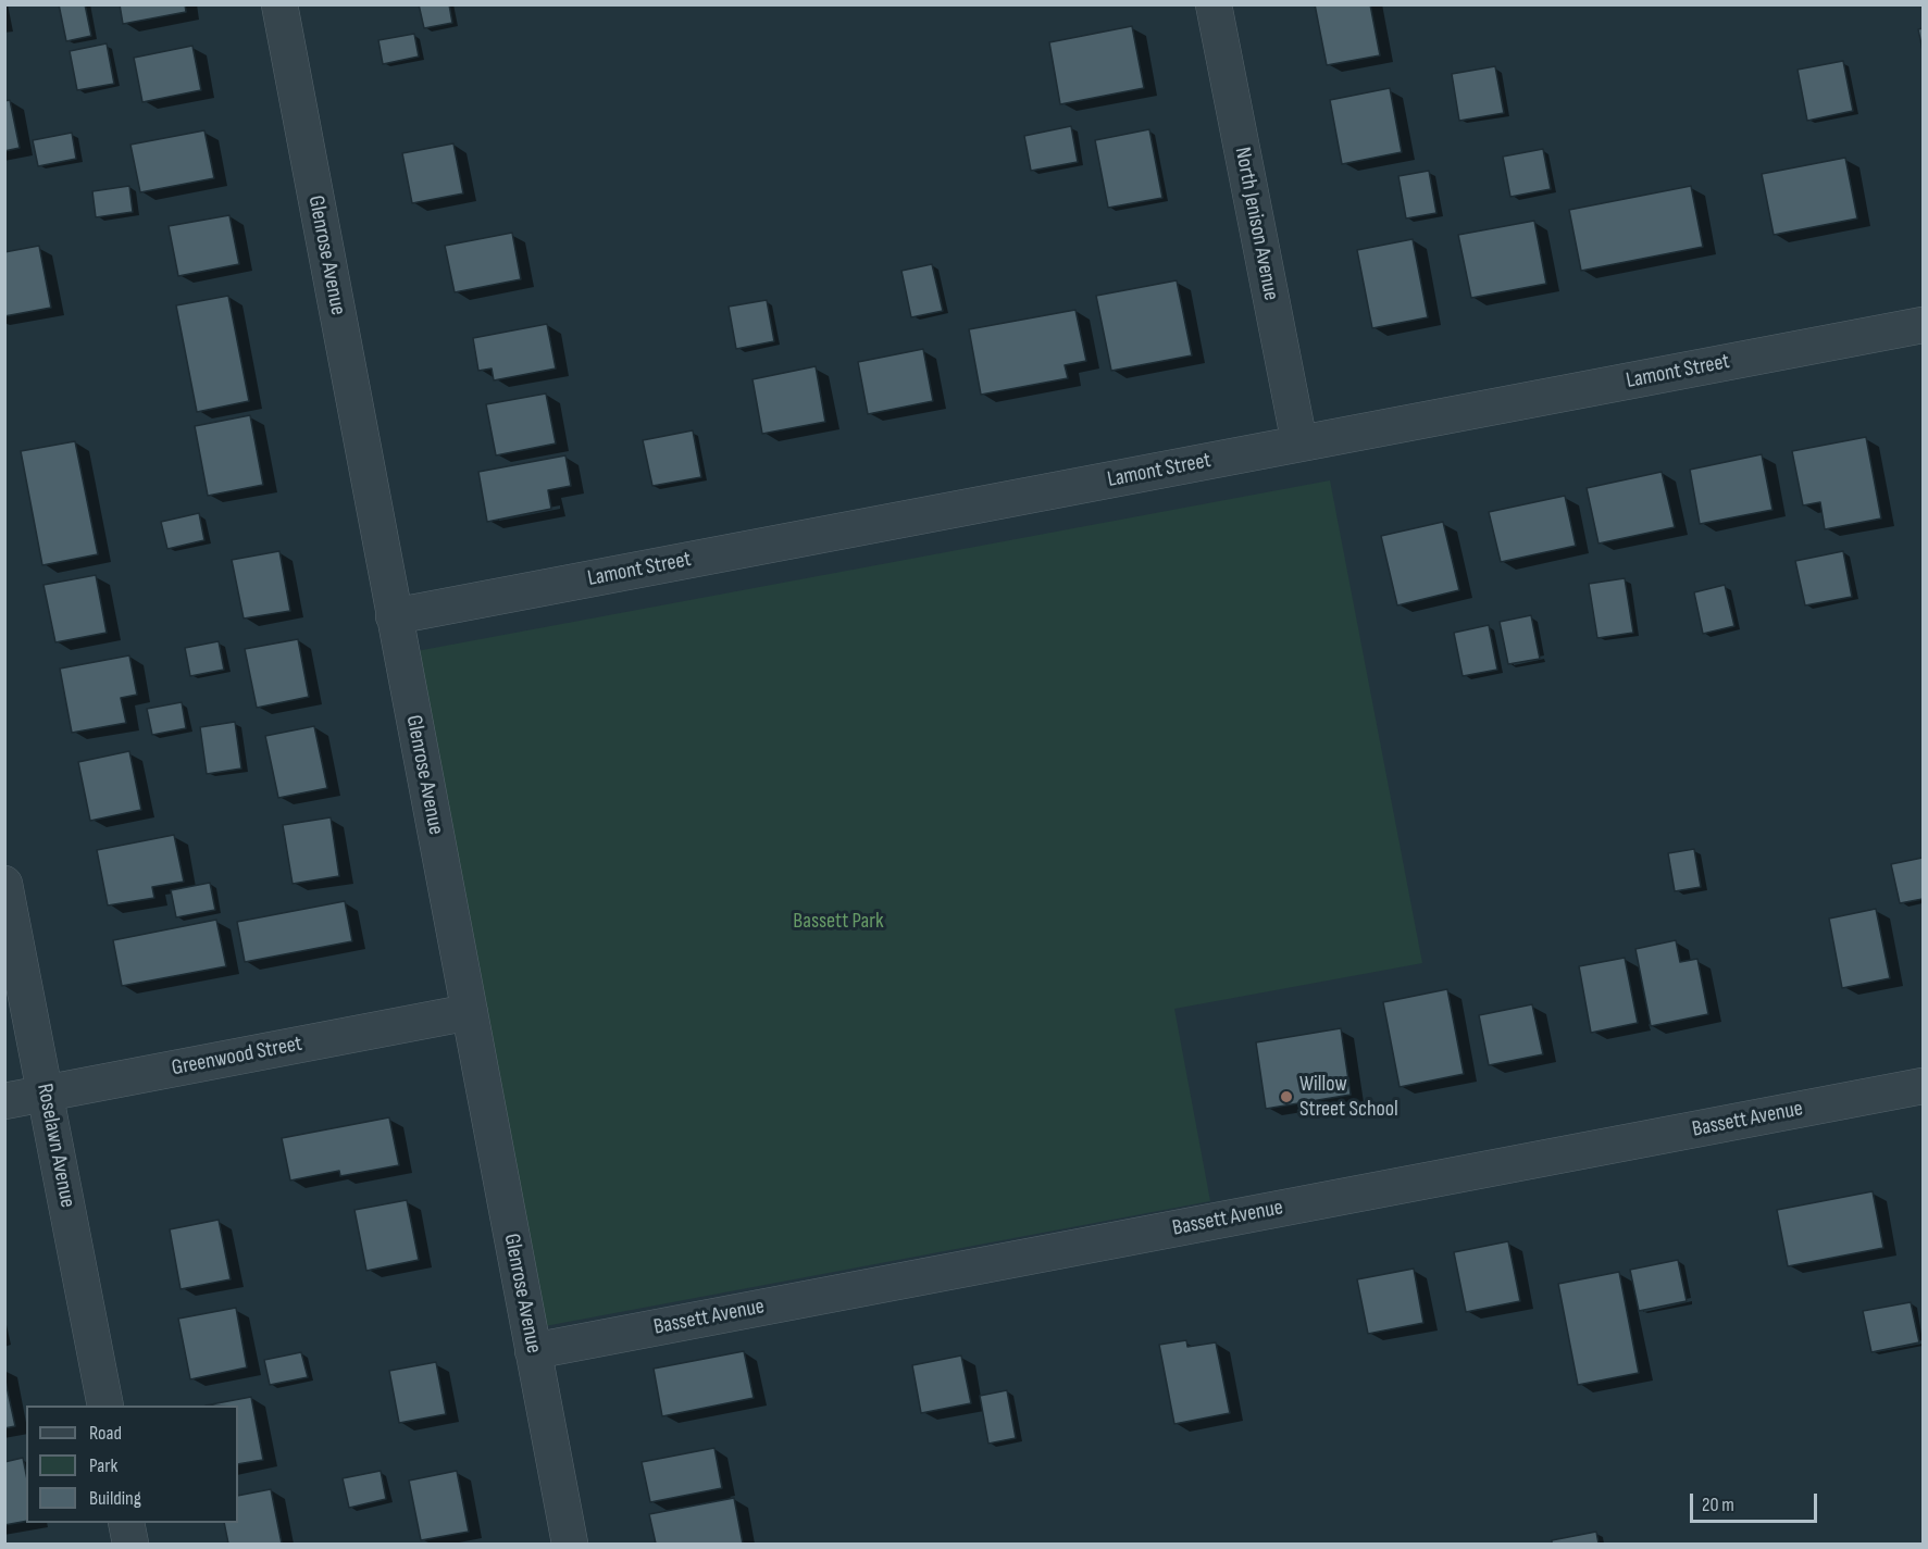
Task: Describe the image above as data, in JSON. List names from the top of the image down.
{
  "streets": {
    "street": [
      "North Jenison Avenue",
      "Glenrose Avenue",
      "Lamont Street",
      "Greenwood Street",
      "Bassett Avenue",
      "Roselawn Avenue"
    ]
  },
  "crossings": [
    ["North Jenison Avenue", "Lamont Street"],
    ["Glenrose Avenue", "Lamont Street"],
    ["Glenrose Avenue", "Greenwood Street"],
    ["Glenrose Avenue", "Bassett Avenue"],
    ["Greenwood Street", "Roselawn Avenue"]
  ],
  "parks": ["Bassett Park"],
  "places": ["Willow Street School"],
  "legend": ["Road", "Park", "Building"],
  "scale_bar": "20 m"
}
